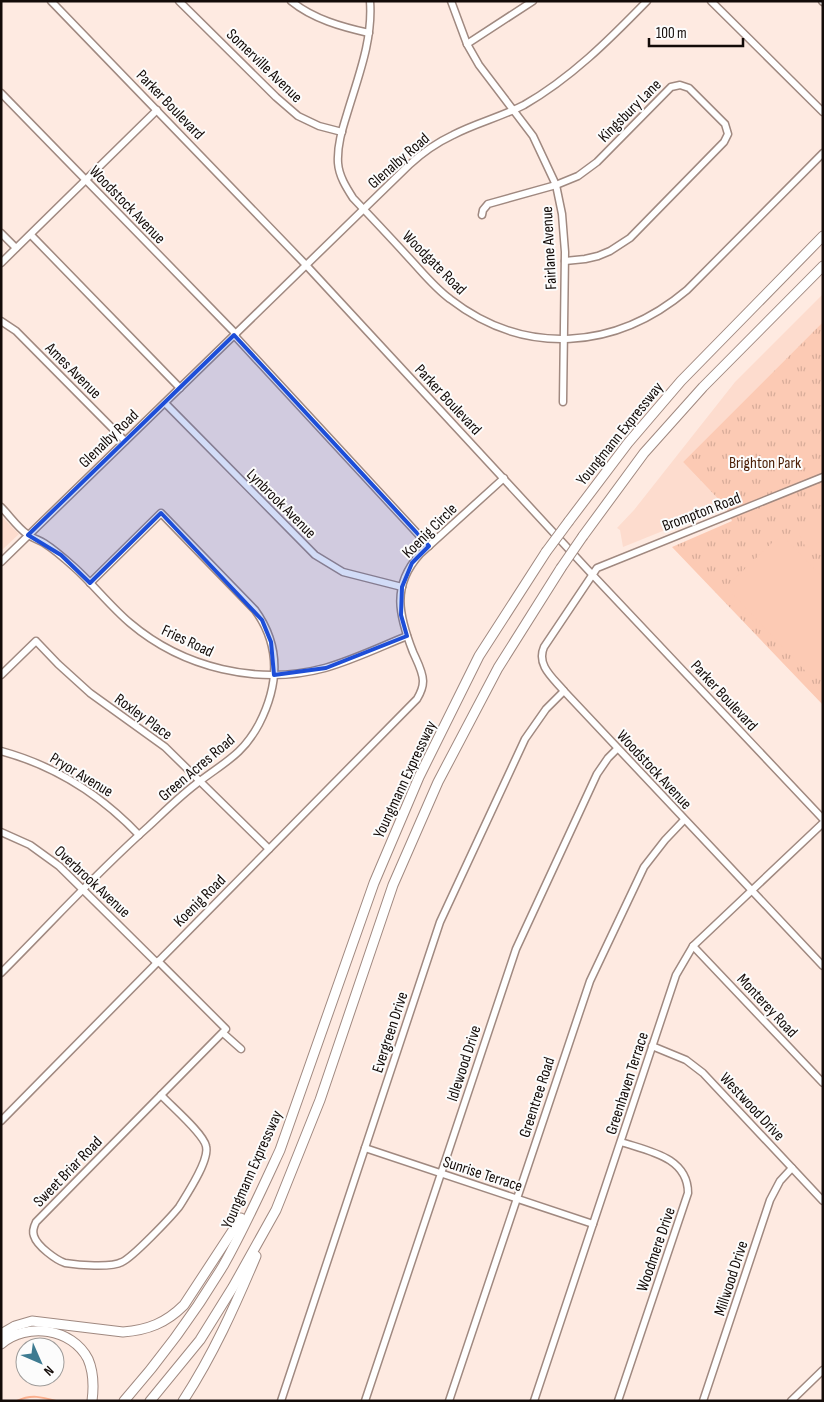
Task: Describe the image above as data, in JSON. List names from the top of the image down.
{
  "streets": {
    "highway": ["Youngmann Expressway"],
    "street": [
      "Somerville Avenue",
      "Parker Boulevard",
      "Kingsbury Lane",
      "Glenalby Road",
      "Woodstock Avenue",
      "Fairlane Avenue",
      "Woodgate Road",
      "Ames Avenue",
      "Lynbrook Avenue",
      "Brompton Road",
      "Koenig Circle",
      "Fries Road",
      "Roxley Place",
      "Green Acres Road",
      "Pryor Avenue",
      "Overbrook Avenue",
      "Koenig Road",
      "Monterey Road",
      "Evergreen Drive",
      "Idlewood Drive",
      "Greenhaven Terrace",
      "Greentree Road",
      "Westwood Drive",
      "Sweet Briar Road",
      "Sunrise Terrace",
      "Woodmere Drive",
      "Millwood Drive"
    ]
  },
  "crossings": [
    ["Somerville Avenue", "Woodgate Road"],
    ["Parker Boulevard", "Glenalby Road"],
    ["Parker Boulevard", "Woodstock Avenue"],
    ["Parker Boulevard", "Brompton Road"],
    ["Parker Boulevard", "Koenig Circle"],
    ["Parker Boulevard", "Greenhaven Terrace"],
    ["Kingsbury Lane", "Fairlane Avenue"],
    ["Glenalby Road", "Woodstock Avenue"],
    ["Glenalby Road", "Fairlane Avenue"],
    ["Glenalby Road", "Woodgate Road"],
    ["Glenalby Road", "Ames Avenue"],
    ["Glenalby Road", "Lynbrook Avenue"],
    ["Glenalby Road", "Fries Road"],
    ["Woodstock Avenue", "Brompton Road"],
    ["Woodstock Avenue", "Koenig Circle"],
    ["Woodstock Avenue", "Evergreen Drive"],
    ["Woodstock Avenue", "Idlewood Drive"],
    ["Woodstock Avenue", "Greenhaven Terrace"],
    ["Woodstock Avenue", "Greentree Road"],
    ["Fairlane Avenue", "Woodgate Road"],
    ["Lynbrook Avenue", "Koenig Circle"],
    ["Koenig Circle", "Fries Road"],
    ["Koenig Circle", "Koenig Road"],
    ["Fries Road", "Green Acres Road"],
    ["Roxley Place", "Green Acres Road"],
    ["Roxley Place", "Koenig Road"],
    ["Green Acres Road", "Pryor Avenue"],
    ["Green Acres Road", "Overbrook Avenue"],
    ["Overbrook Avenue", "Koenig Road"],
    ["Monterey Road", "Greenhaven Terrace"],
    ["Evergreen Drive", "Sunrise Terrace"],
    ["Idlewood Drive", "Sunrise Terrace"],
    ["Greenhaven Terrace", "Westwood Drive"],
    ["Greenhaven Terrace", "Sunrise Terrace"],
    ["Greenhaven Terrace", "Woodmere Drive"],
    ["Greentree Road", "Sunrise Terrace"],
    ["Westwood Drive", "Millwood Drive"]
  ],
  "parks": ["Brighton Park"],
  "scale_bar": "100 m",
  "north": "bottom right"
}
